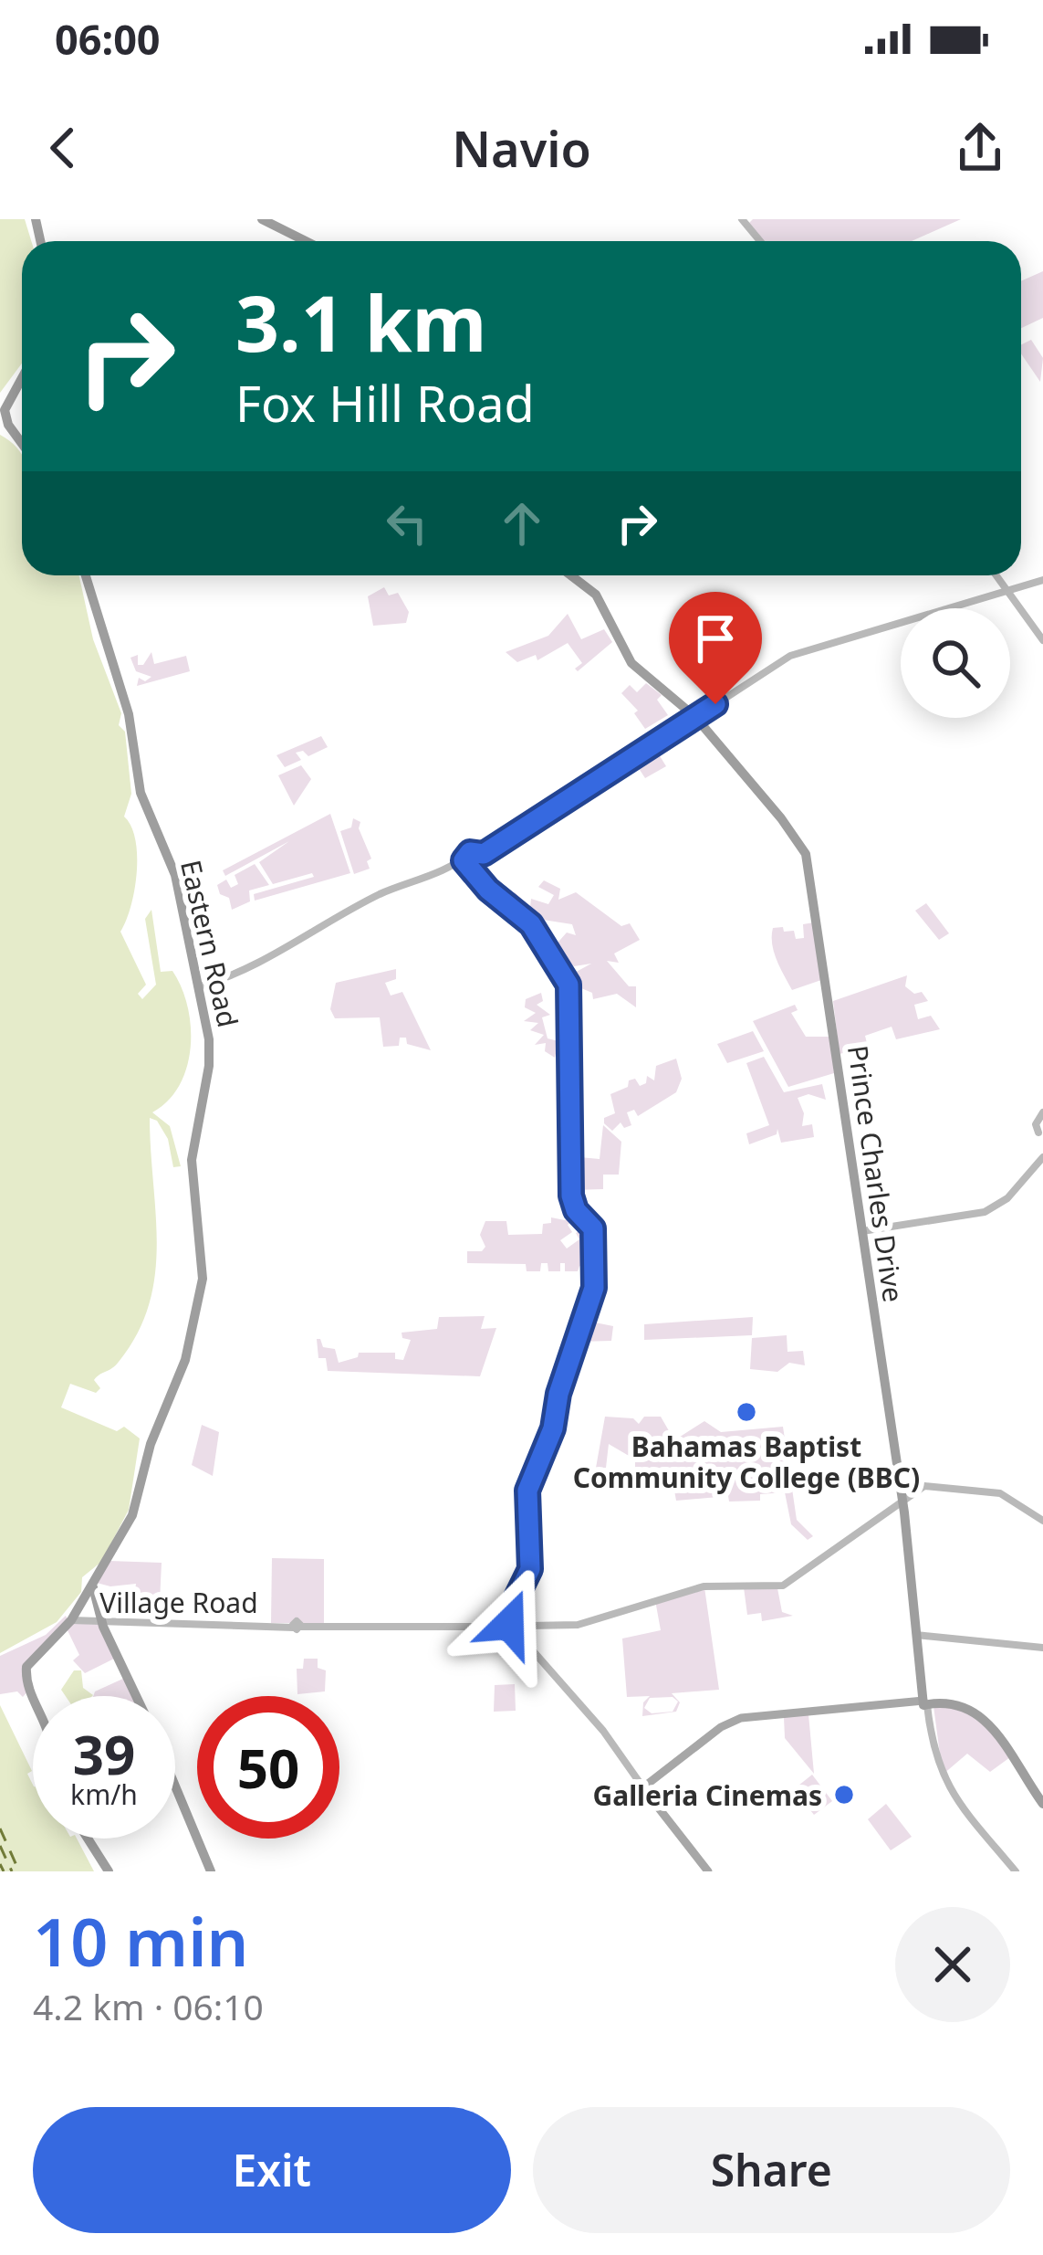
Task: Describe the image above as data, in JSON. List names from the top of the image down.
{
  "streets": {
    "highway": ["Eastern Road", "Prince Charles Drive"],
    "main road": ["Village Road"]
  },
  "crossings": [
    ["Prince Charles Drive", "Village Road"]
  ],
  "places": ["Bahamas Baptist Community College (BBC)", "Galleria Cinemas"],
  "page": {
    "status": "06:00",
    "header": "Navio",
    "turn": ["3.1 km", "Fox Hill Road"],
    "speed": "39 km/h",
    "limit": "50",
    "heading": ["10 min", "4.2 km · 06:10"],
    "buttons": ["Exit", "Share"]
  }
}
